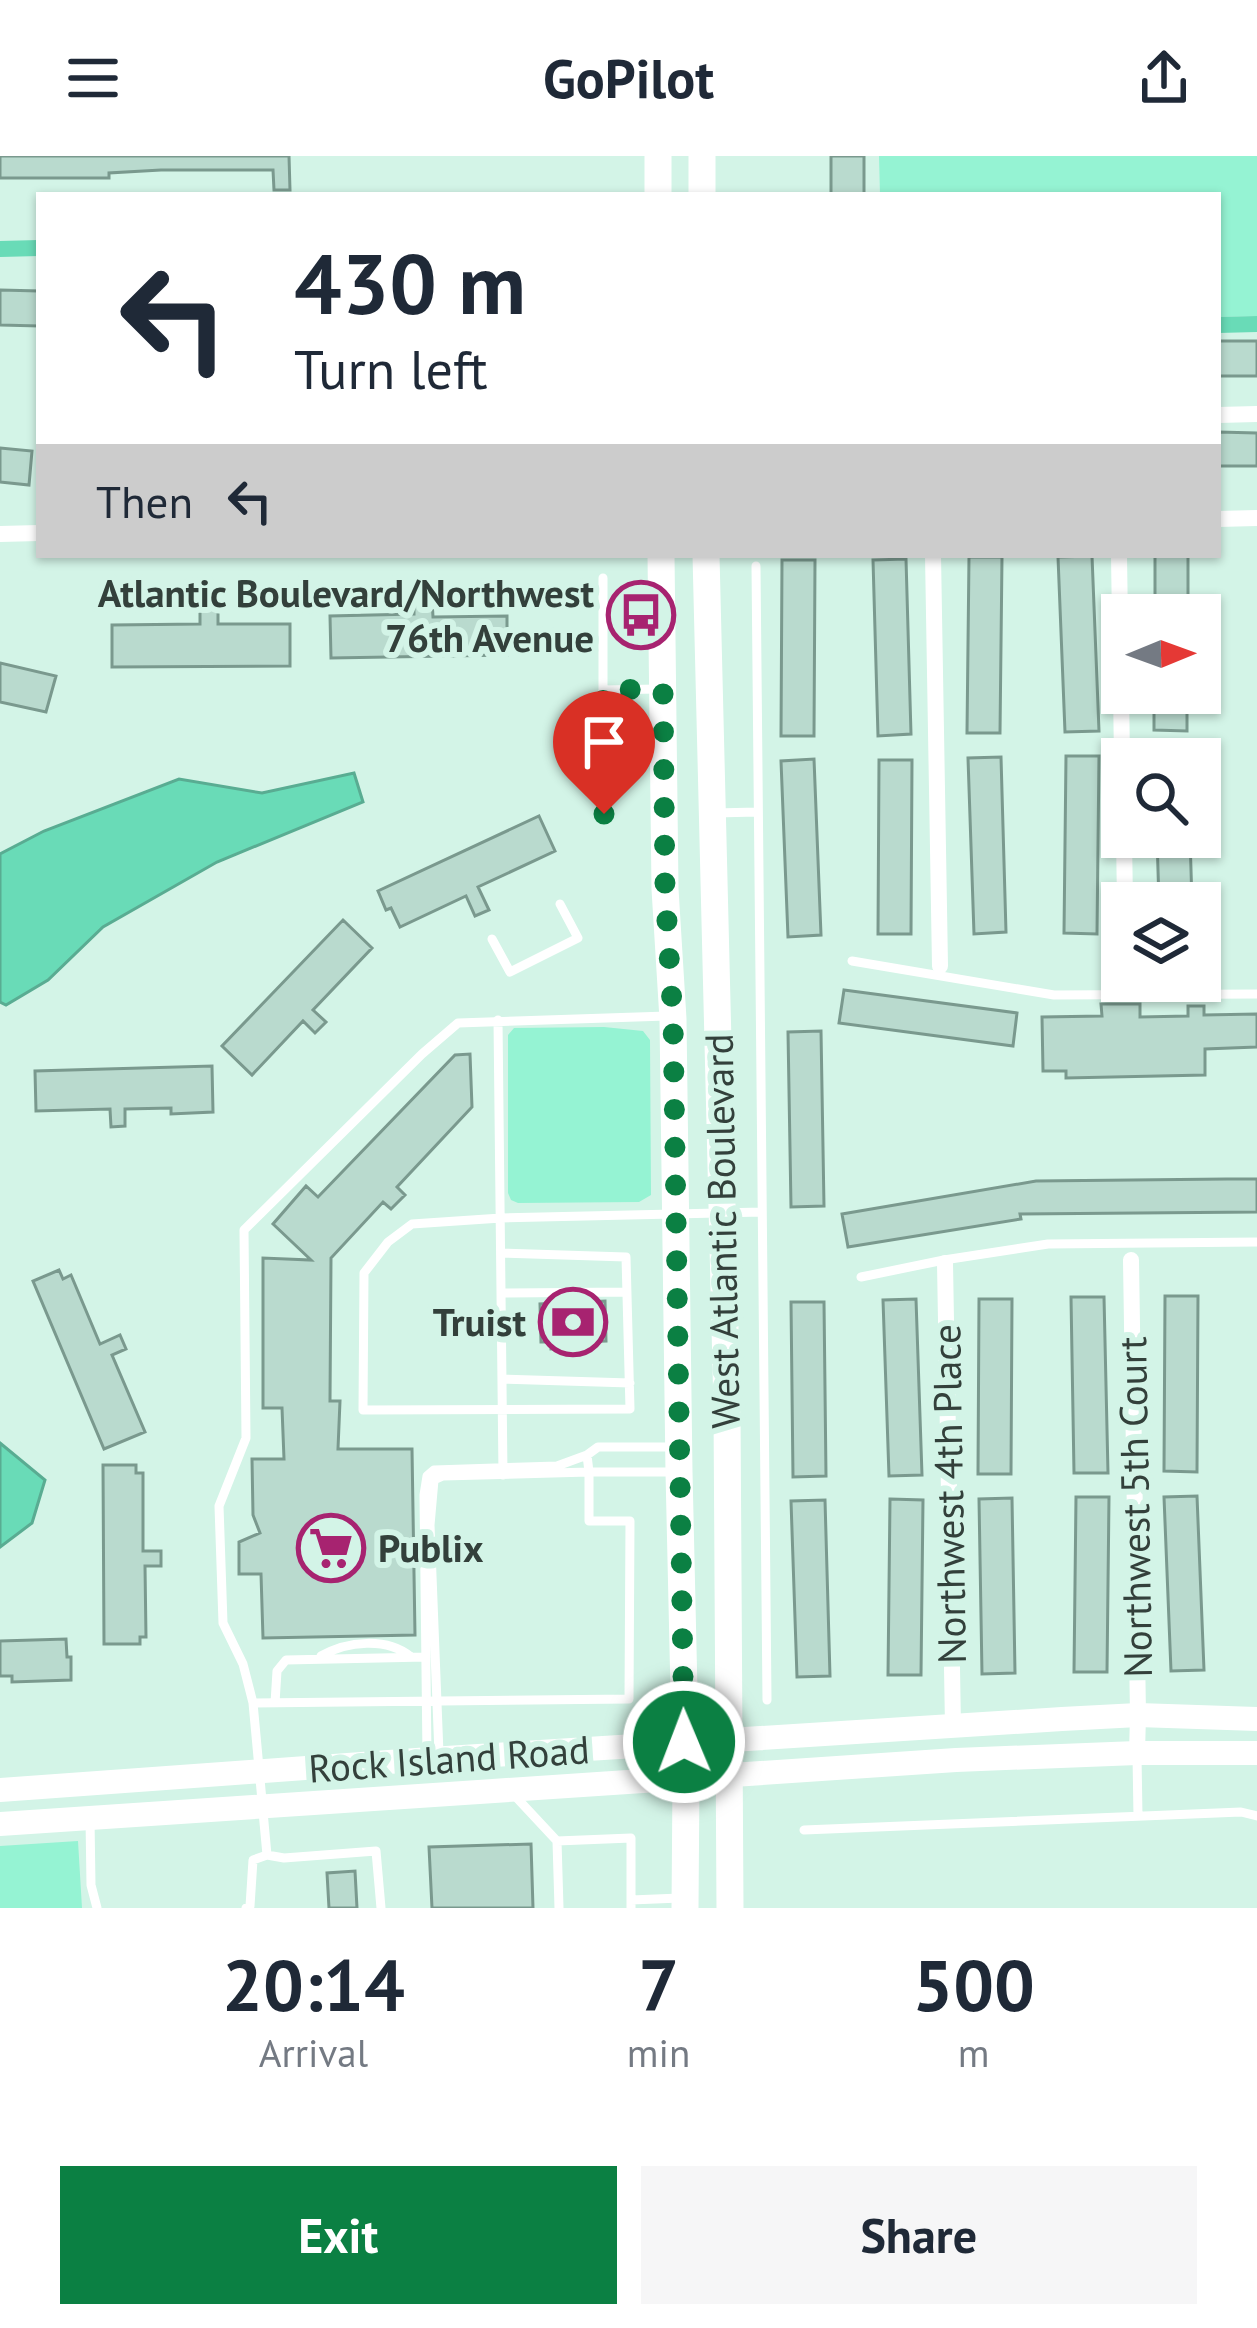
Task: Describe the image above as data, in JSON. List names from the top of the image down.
{
  "streets": {
    "main road": ["West Atlantic Boulevard", "Rock Island Road"],
    "street": ["Northwest 4th Place", "Northwest 5th Court"]
  },
  "crossings": [
    ["West Atlantic Boulevard", "Rock Island Road"],
    ["Northwest 4th Place", "Rock Island Road"],
    ["Northwest 5th Court", "Rock Island Road"]
  ],
  "places": {
    "bus stop": ["Atlantic Boulevard/Northwest 76th Avenue"],
    "bank": ["Truist"],
    "supermarket": ["Publix"]
  },
  "north": "right",
  "page": {
    "header": "GoPilot",
    "turn": ["430 m", "Turn left"],
    "then": "Then",
    "eta": [
      "20:14",
      "Arrival",
      "7",
      "min",
      "500",
      "m"
    ],
    "buttons": ["Exit", "Share"]
  }
}
